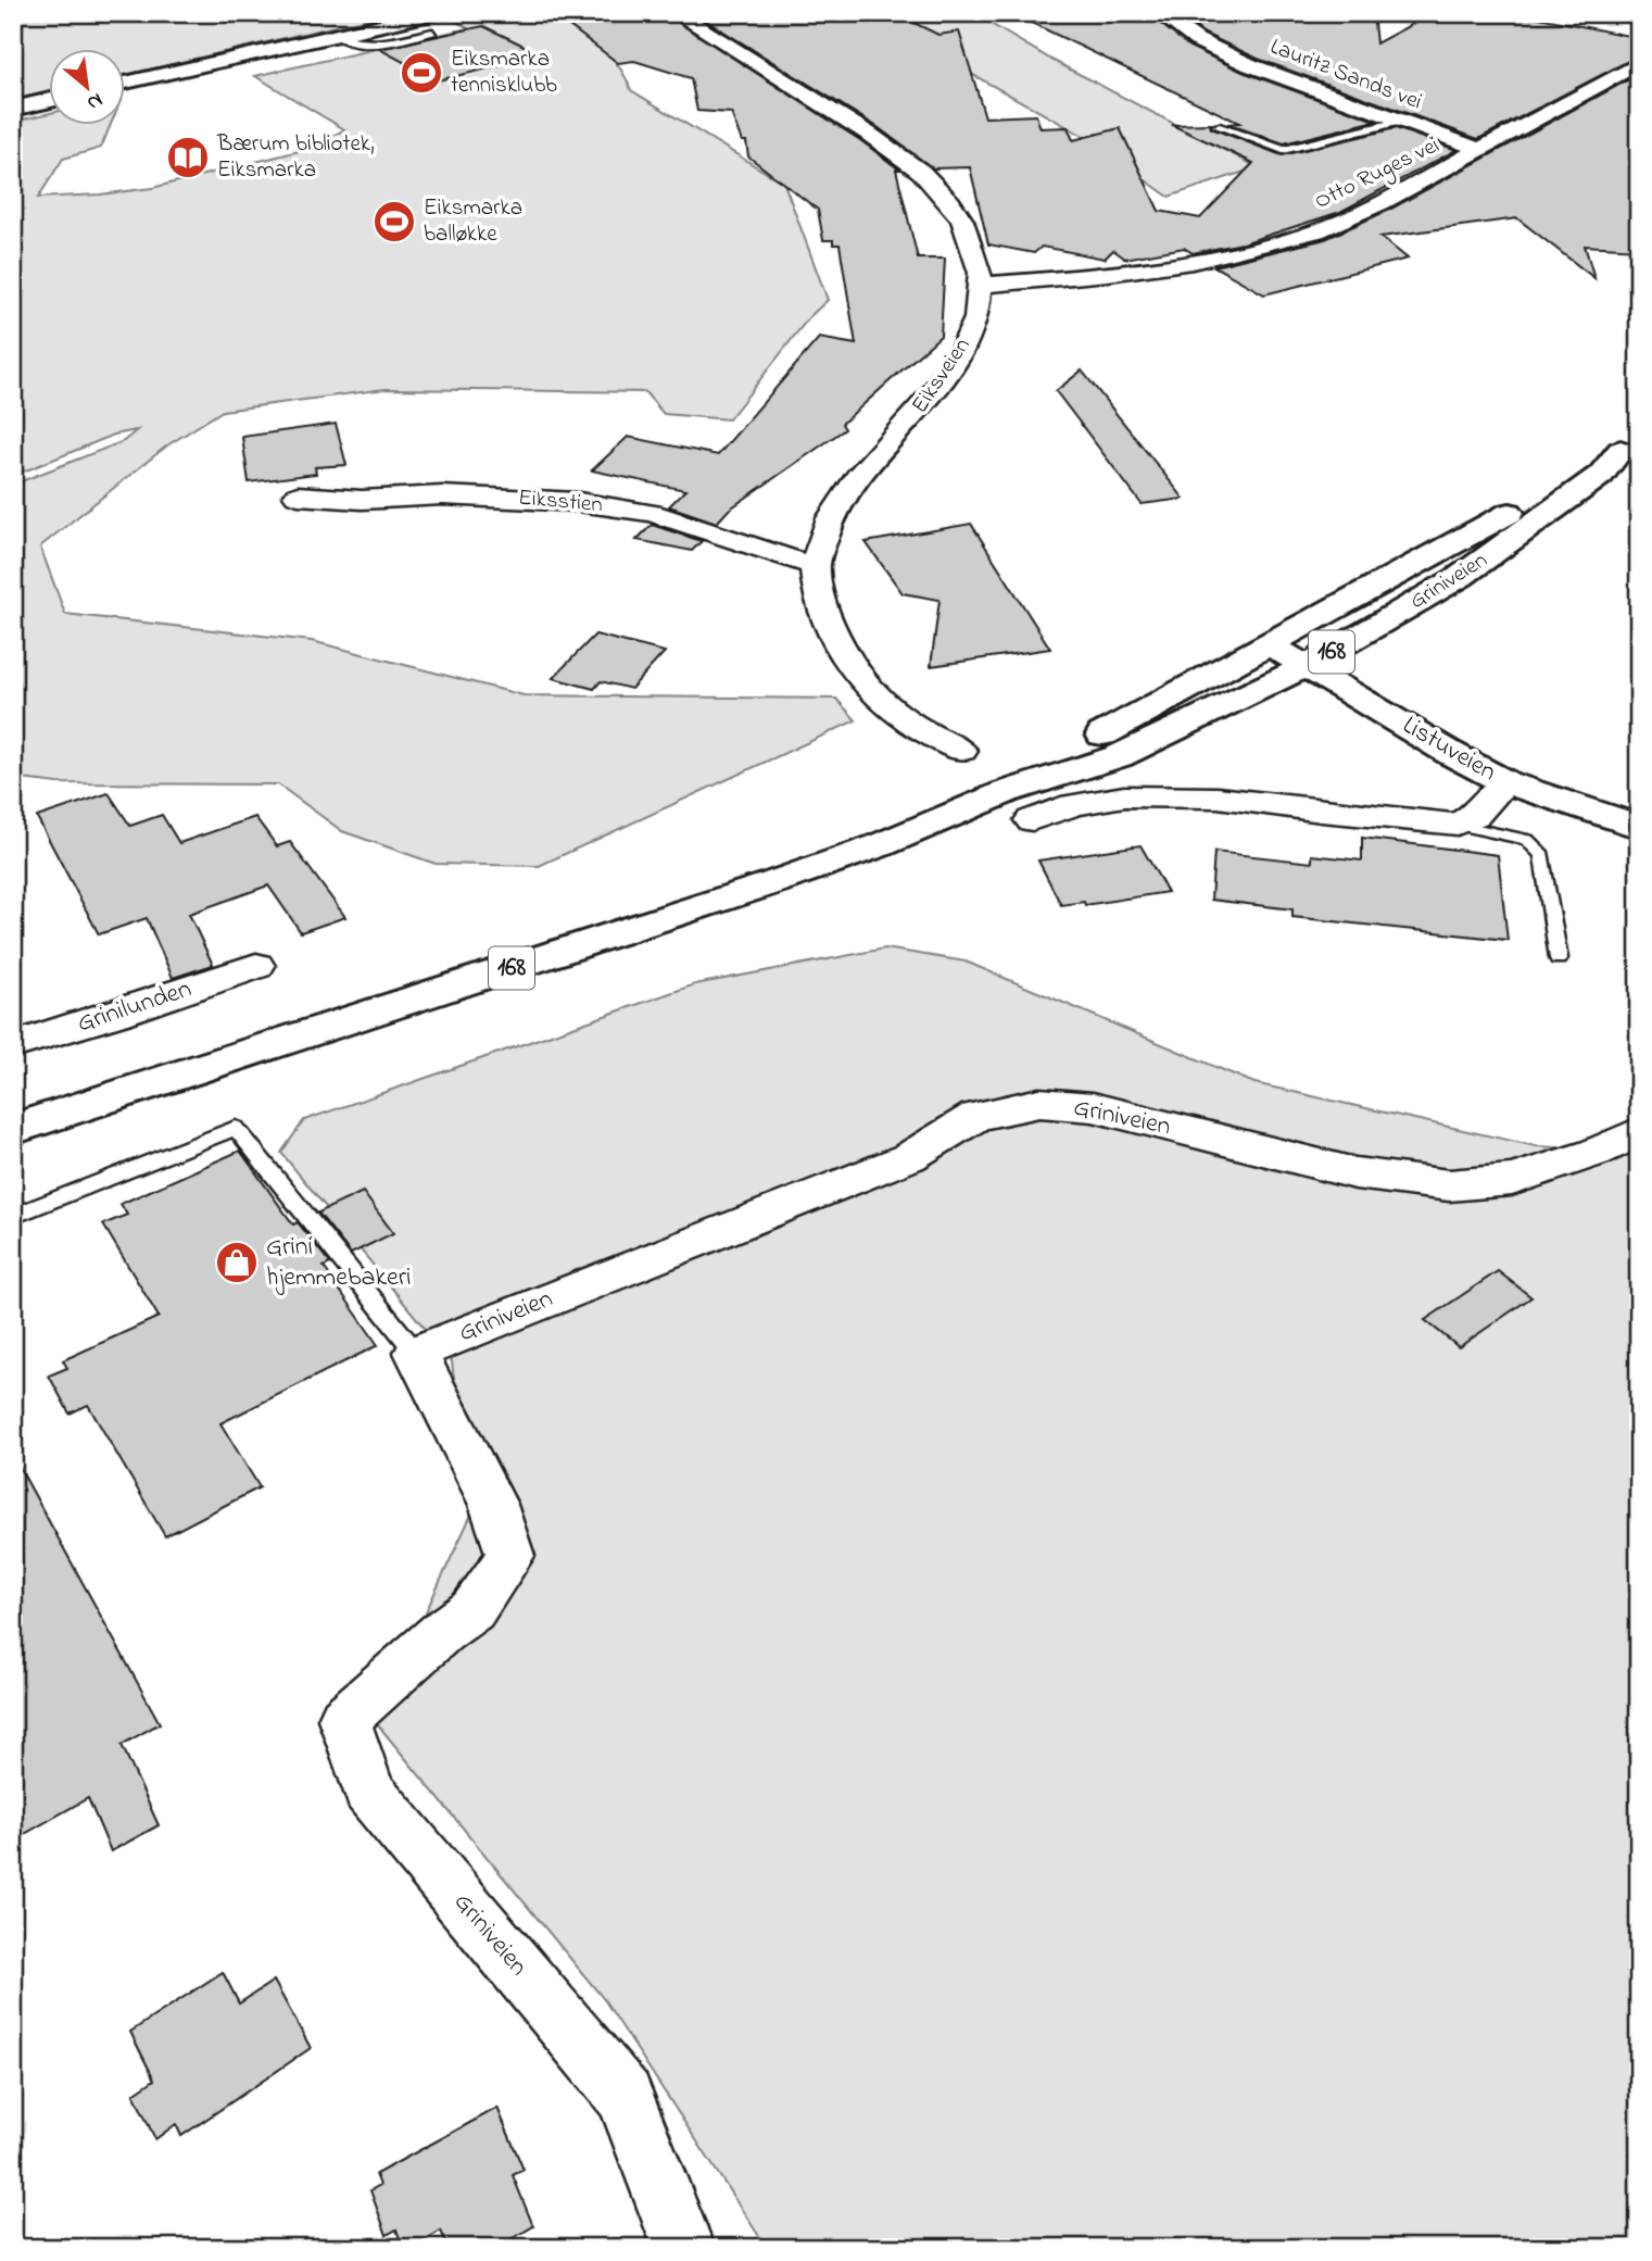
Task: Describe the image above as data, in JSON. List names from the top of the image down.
{
  "streets": {
    "main road": ["Griniveien", "168", "Listuveien"],
    "street": [
      "Lauritz Sands vei",
      "Otto Ruges vei",
      "Eiksveien",
      "Eiksstien",
      "Grinilunden"
    ]
  },
  "crossings": [
    ["Lauritz Sands vei", "Otto Ruges vei"],
    ["Otto Ruges vei", "Eiksveien"],
    ["Eiksveien", "Eiksstien"],
    ["Griniveien", "Listuveien"]
  ],
  "places": {
    "sports": ["Eiksmarka tennisklubb", "Eiksmarka balløkke"],
    "library": ["Bærum bibliotek, Eiksmarka"],
    "shop": ["Grini hjemmebakeri"]
  },
  "north": "bottom right"
}
